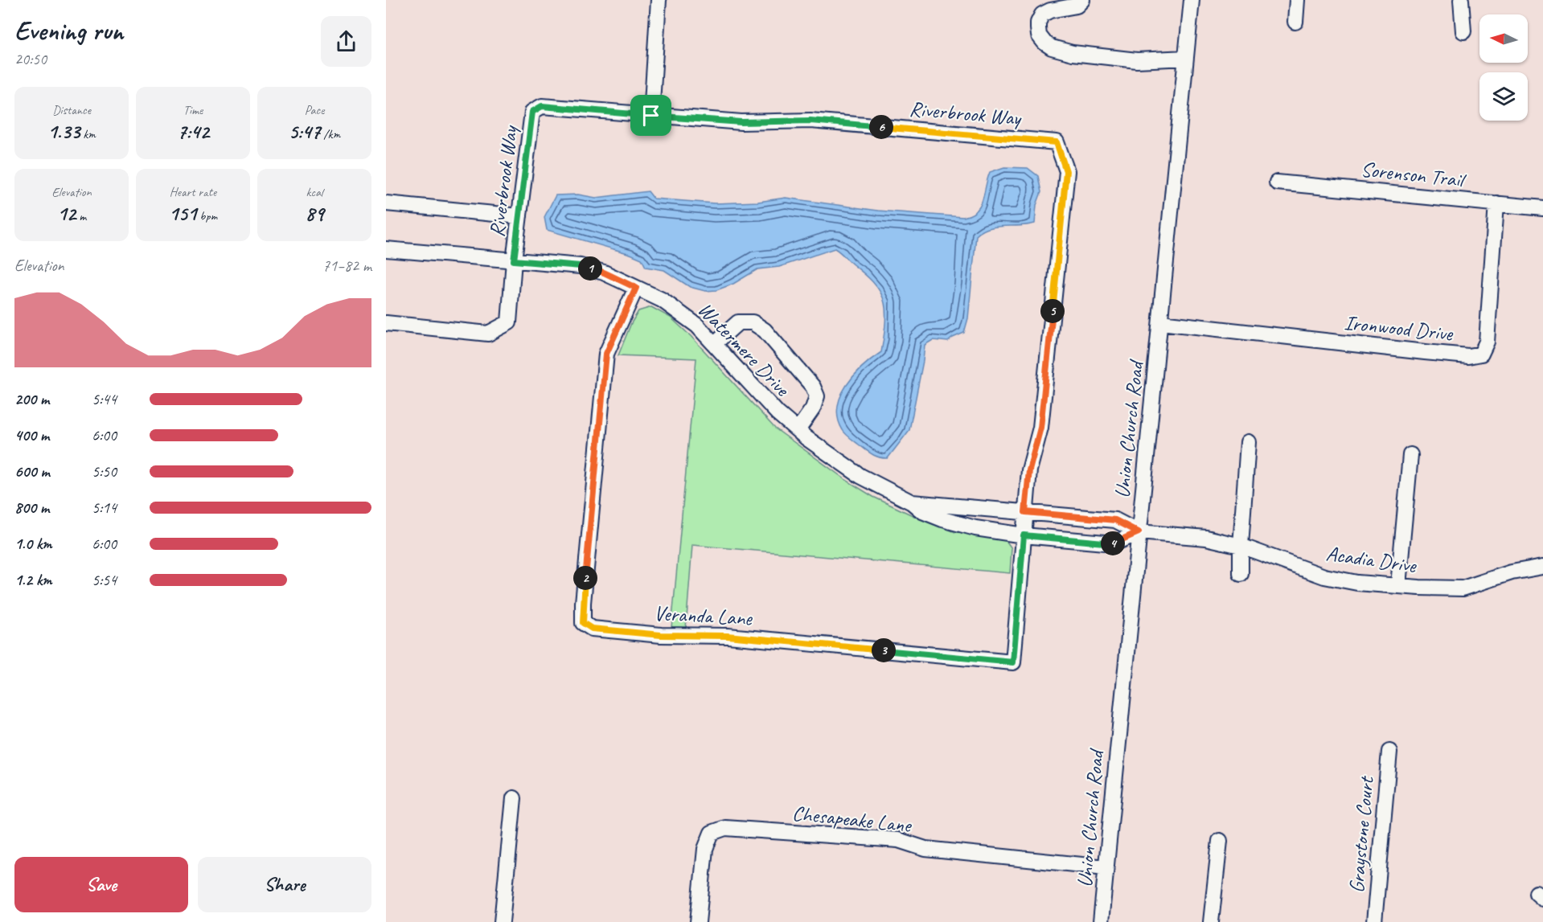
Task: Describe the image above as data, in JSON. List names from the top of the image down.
{
  "streets": {
    "street": [
      "Riverbrook Way",
      "Sorenson Trail",
      "Ironwood Drive",
      "Watermere Drive",
      "Union Church Road",
      "Acadia Drive",
      "Veranda Lane",
      "Chesapeake Lane",
      "Graystone Court"
    ]
  },
  "crossings": [
    ["Riverbrook Way", "Watermere Drive"],
    ["Riverbrook Way", "Veranda Lane"],
    ["Sorenson Trail", "Ironwood Drive"],
    ["Ironwood Drive", "Union Church Road"],
    ["Watermere Drive", "Union Church Road"],
    ["Watermere Drive", "Acadia Drive"],
    ["Watermere Drive", "Veranda Lane"],
    ["Union Church Road", "Acadia Drive"],
    ["Union Church Road", "Chesapeake Lane"]
  ],
  "north": "left",
  "page": {
    "heading": ["Evening run", "20:50"],
    "stats": [
      ["Distance", "1.33 km"],
      ["Time", "7:42"],
      ["Pace", "5:47 /km"],
      ["Elevation", "12 m"],
      ["Heart rate", "151 bpm"],
      ["kcal", "89"]
    ],
    "pins": [
      "6",
      "1",
      "5",
      "4",
      "2",
      "3"
    ],
    "chart": ["Elevation", "71–82 m"],
    "list": [
      {
        "name": "200 m",
        "note": "5:44"
      },
      {
        "name": "400 m",
        "note": "6:00"
      },
      {
        "name": "600 m",
        "note": "5:50"
      },
      {
        "name": "800 m",
        "note": "5:14"
      },
      {
        "name": "1.0 km",
        "note": "6:00"
      },
      {
        "name": "1.2 km",
        "note": "5:54"
      }
    ],
    "buttons": ["Save", "Share"]
  }
}
